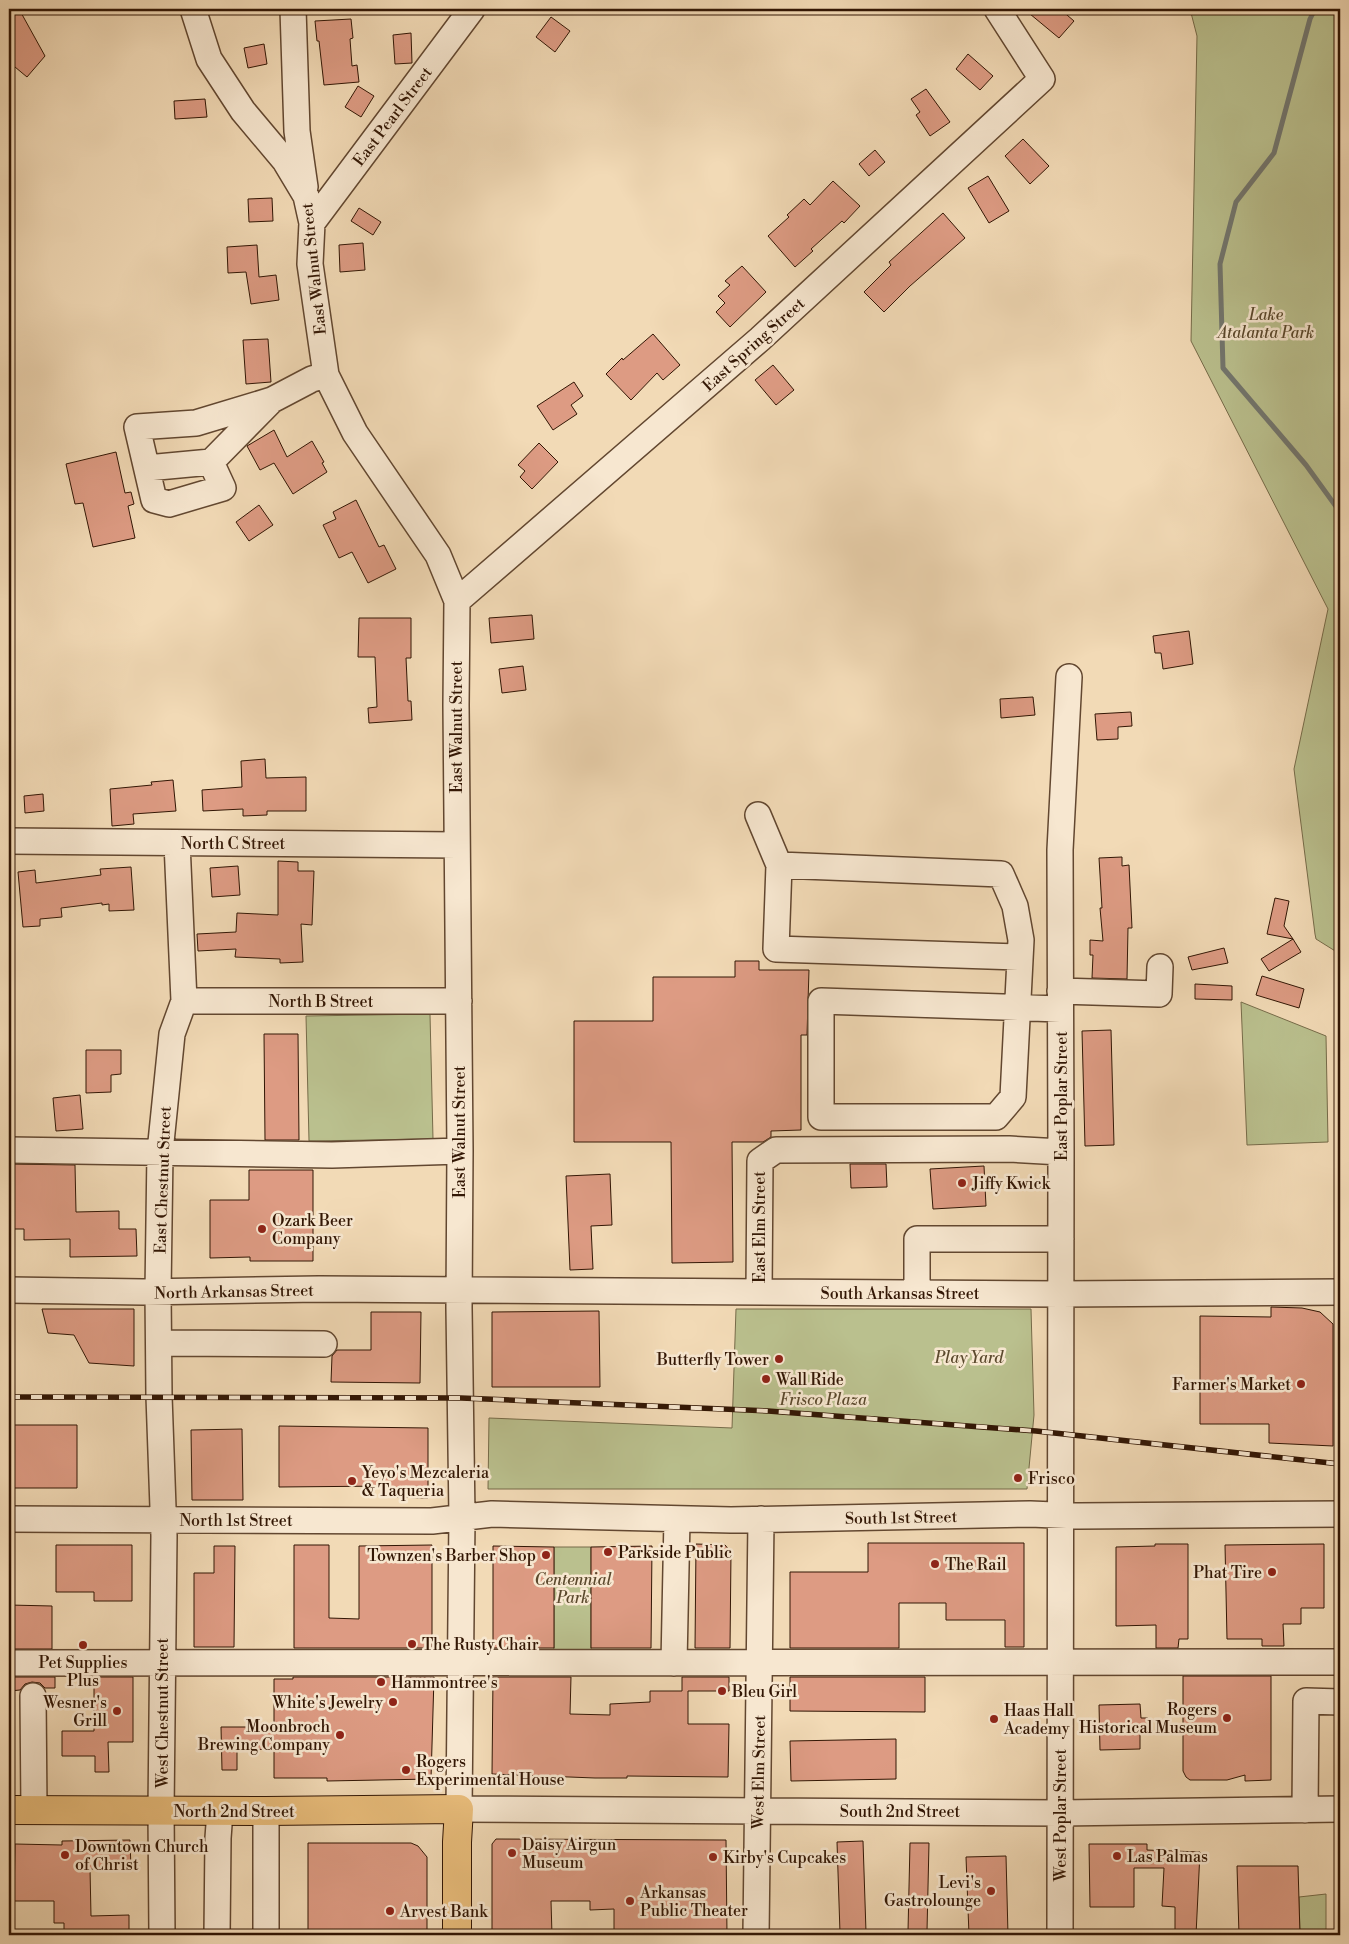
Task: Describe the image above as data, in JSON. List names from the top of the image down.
{
  "streets": {
    "main road": ["North 2nd Street"],
    "street": [
      "East Pearl Street",
      "East Walnut Street",
      "East Spring Street",
      "North C Street",
      "North B Street",
      "East Poplar Street",
      "East Chestnut Street",
      "East Elm Street",
      "North Arkansas Street",
      "South Arkansas Street",
      "South 1st Street",
      "North 1st Street",
      "West Chestnut Street",
      "West Elm Street",
      "South 2nd Street",
      "West Poplar Street"
    ]
  },
  "crossings": [
    ["East Pearl Street", "East Walnut Street"],
    ["East Walnut Street", "East Spring Street"],
    ["East Walnut Street", "North C Street"],
    ["East Walnut Street", "North B Street"],
    ["East Walnut Street", "North Arkansas Street"],
    ["East Walnut Street", "South Arkansas Street"],
    ["East Walnut Street", "South 1st Street"],
    ["East Walnut Street", "North 1st Street"],
    ["East Walnut Street", "North 2nd Street"],
    ["East Walnut Street", "South 2nd Street"],
    ["North C Street", "East Chestnut Street"],
    ["North B Street", "East Chestnut Street"],
    ["East Poplar Street", "South Arkansas Street"],
    ["East Poplar Street", "South 1st Street"],
    ["East Poplar Street", "West Poplar Street"],
    ["East Chestnut Street", "North Arkansas Street"],
    ["East Chestnut Street", "North 1st Street"],
    ["East Chestnut Street", "West Chestnut Street"],
    ["East Elm Street", "South Arkansas Street"],
    ["North Arkansas Street", "South Arkansas Street"],
    ["South 1st Street", "North 1st Street"],
    ["South 1st Street", "West Elm Street"],
    ["South 1st Street", "West Poplar Street"],
    ["North 1st Street", "West Chestnut Street"],
    ["West Chestnut Street", "North 2nd Street"],
    ["West Elm Street", "South 2nd Street"],
    ["North 2nd Street", "South 2nd Street"],
    ["South 2nd Street", "West Poplar Street"]
  ],
  "parks": [
    "Lake Atalanta Park",
    "Play Yard",
    "Frisco Plaza",
    "Centennial Park"
  ],
  "places": [
    "Jiffy Kwick",
    "Ozark Beer Company",
    "Butterfly Tower",
    "Wall Ride",
    "Farmer's Market",
    "Frisco",
    "Yeyo's Mezcaleria & Taqueria",
    "Parkside Public",
    "Townzen's Barber Shop",
    "The Rail",
    "Phat Tire",
    "The Rusty Chair",
    "Pet Supplies Plus",
    "Hammontree's",
    "Bleu Girl",
    "White's Jewelry",
    "Wesner's Grill",
    "Rogers Historical Museum",
    "Haas Hall Academy",
    "Moonbroch Brewing Company",
    "Rogers Experimental House",
    "Daisy Airgun Museum",
    "Downtown Church of Christ",
    "Las Palmas",
    "Kirby's Cupcakes",
    "Levi's Gastrolounge",
    "Arkansas Public Theater",
    "Arvest Bank"
  ]
}
